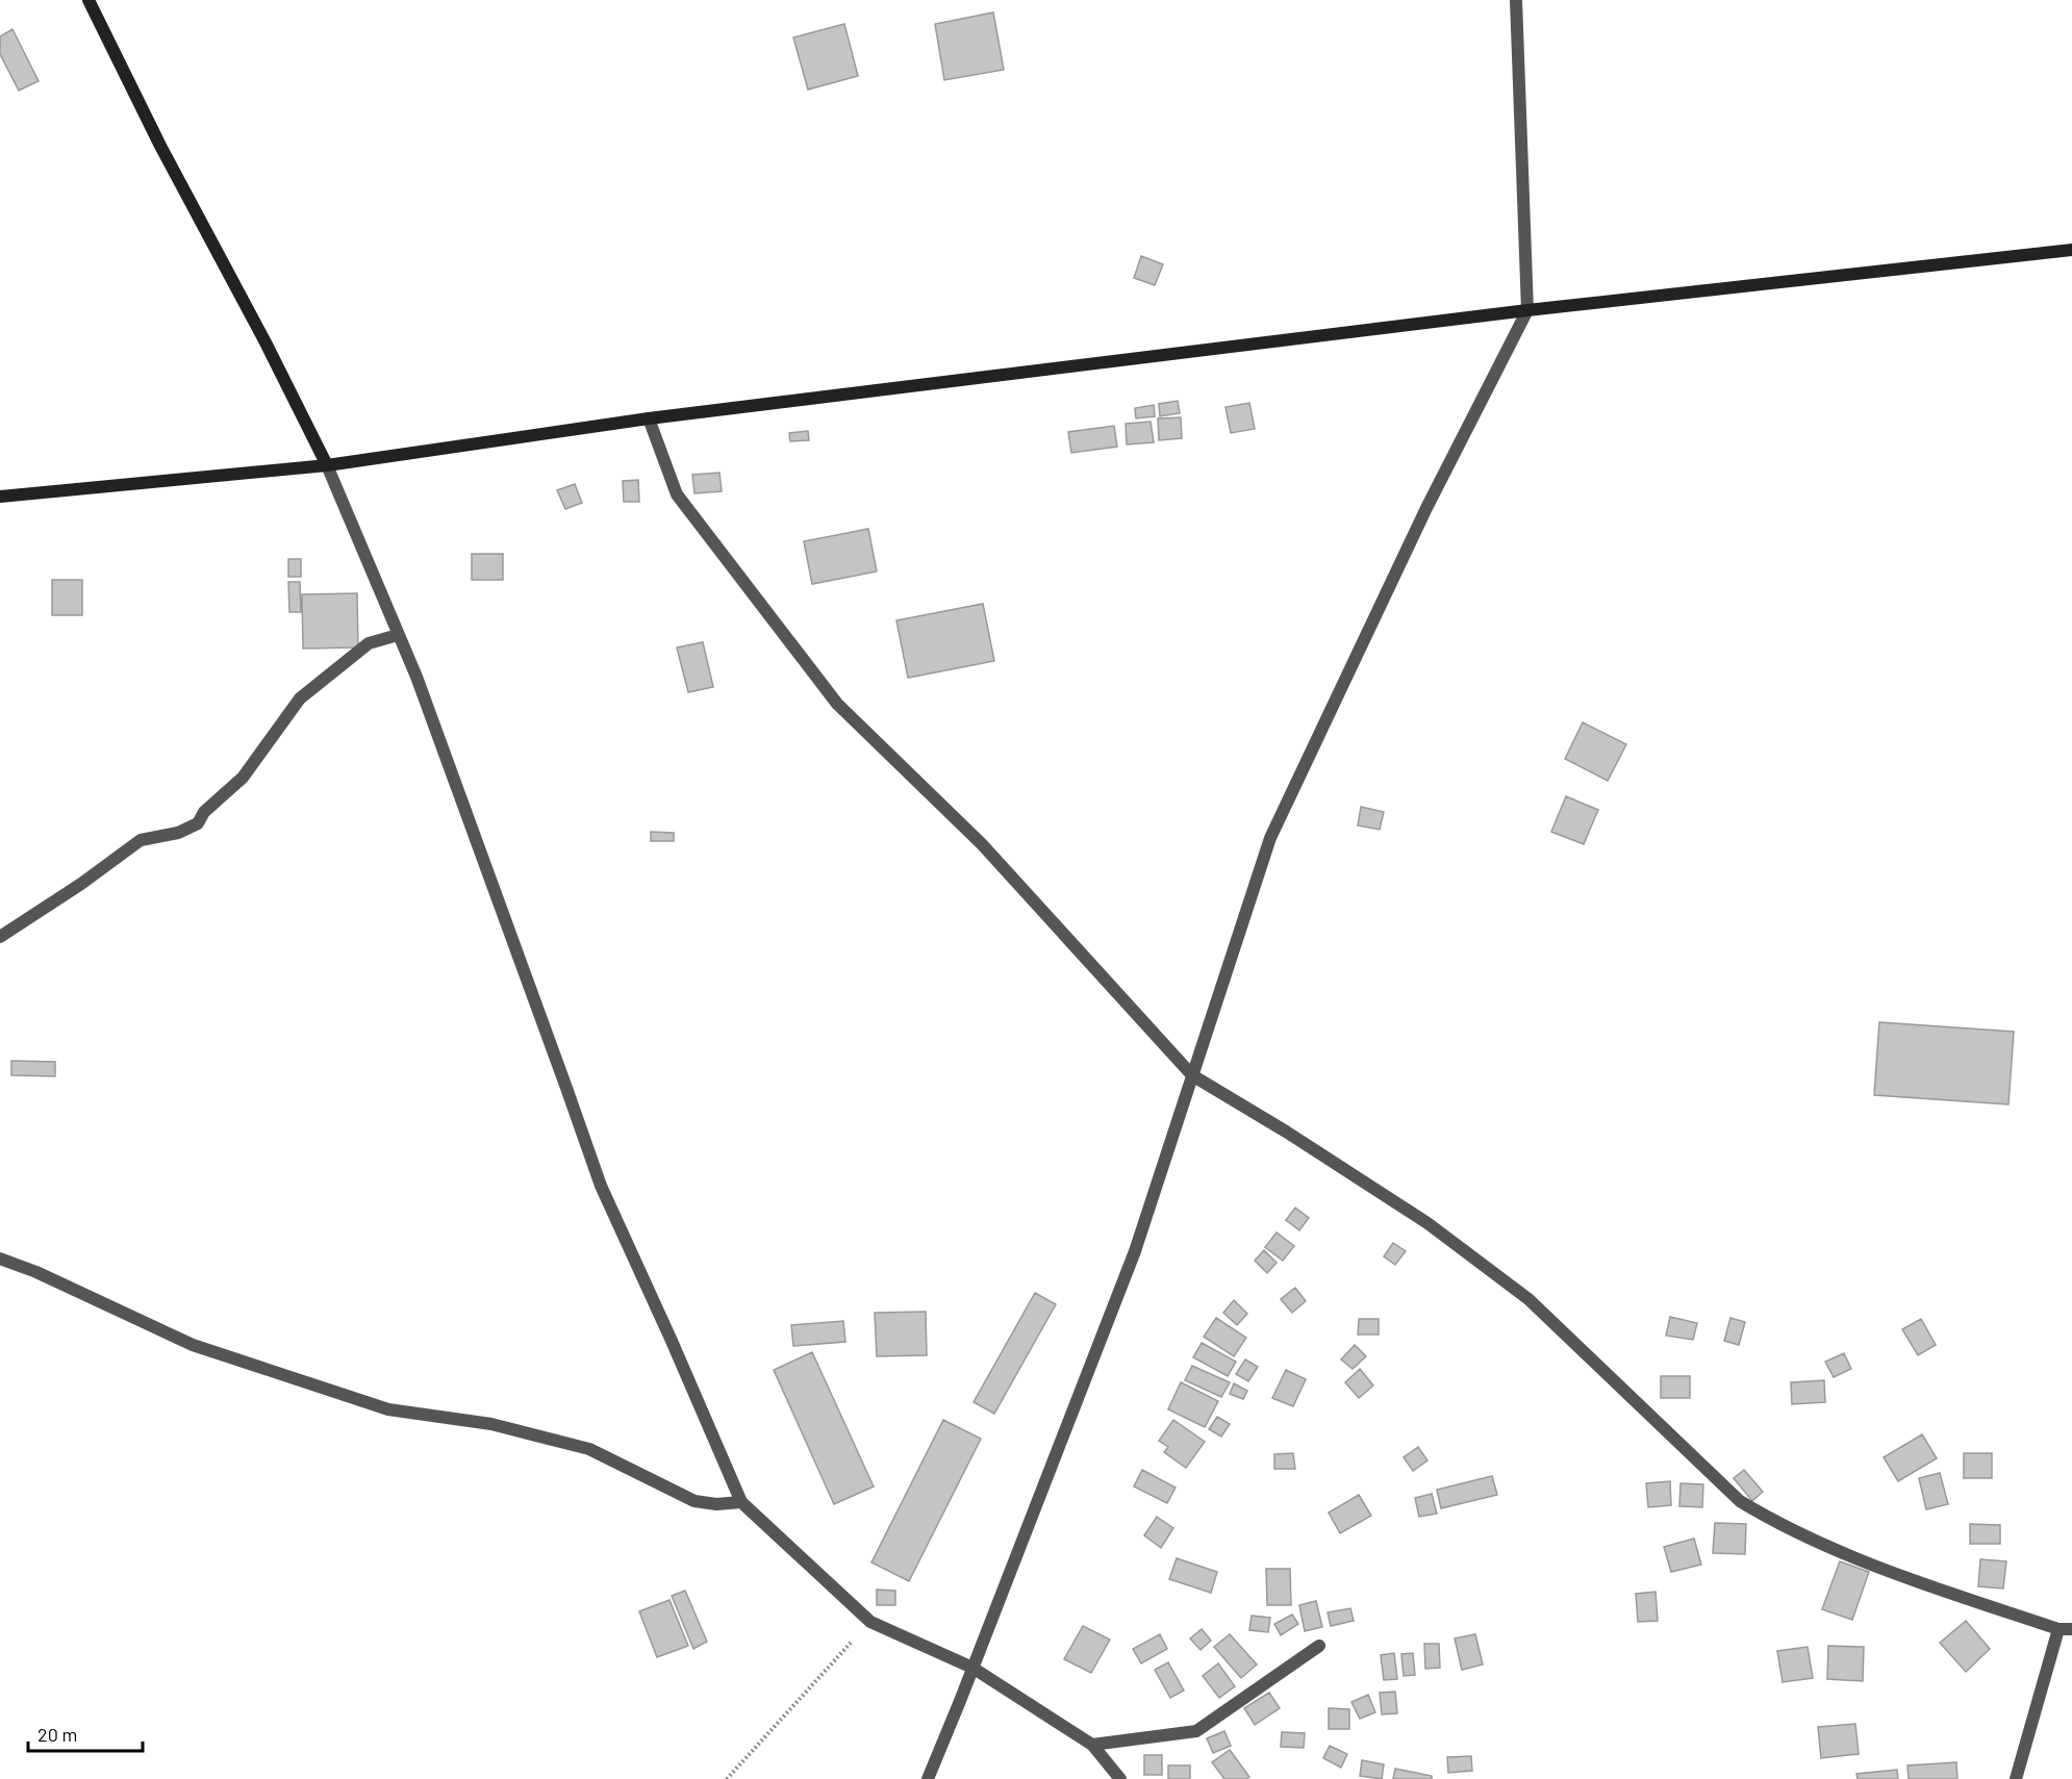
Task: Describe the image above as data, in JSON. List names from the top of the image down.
{
  "scale_bar": "20 m"
}
